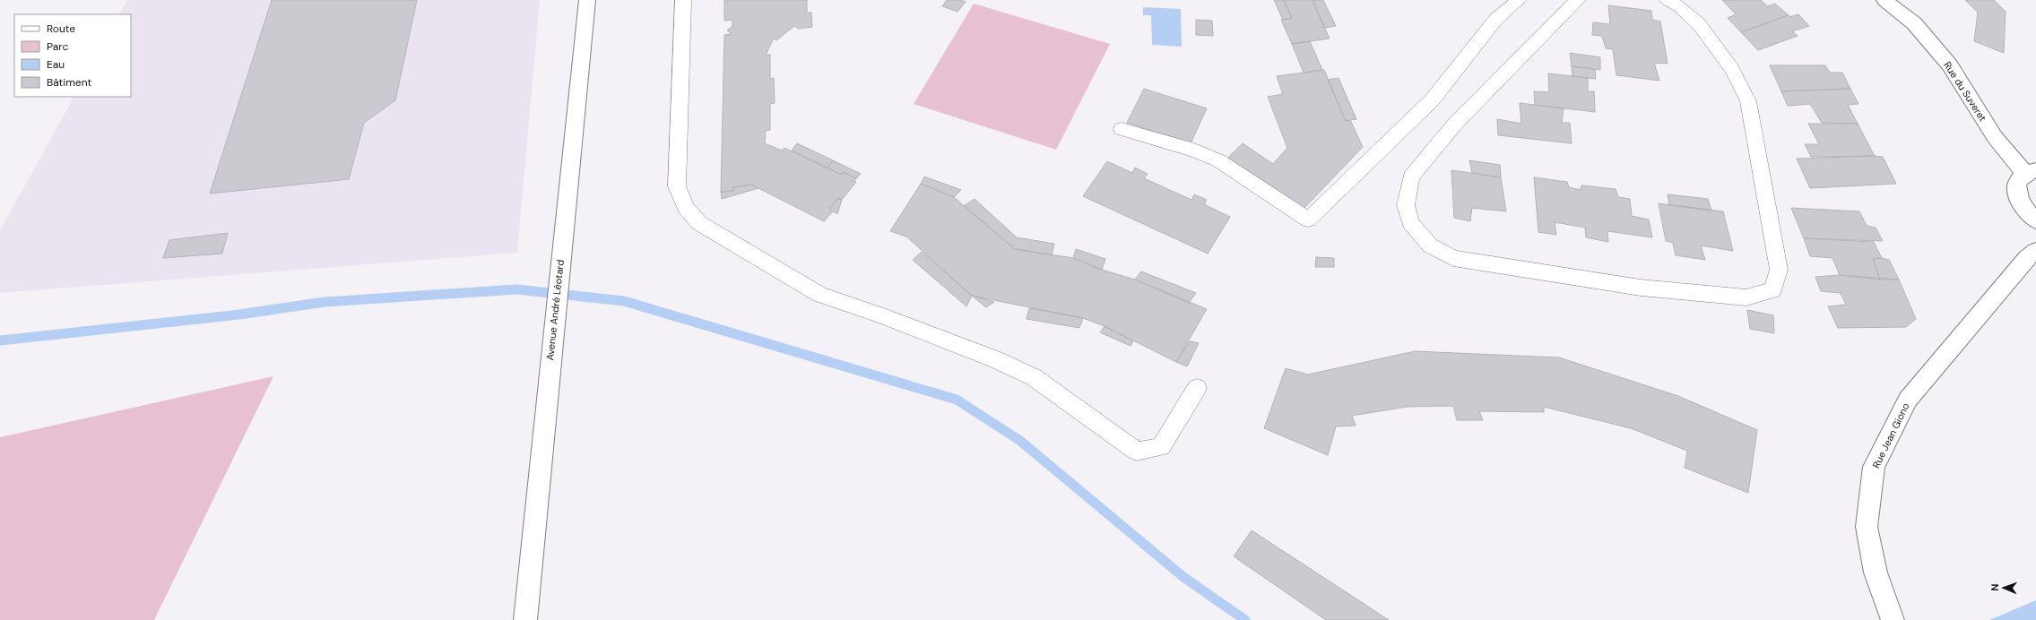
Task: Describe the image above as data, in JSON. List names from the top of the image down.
{
  "streets": {
    "street": ["Rue du Suveret", "Avenue André Léotard", "Rue Jean Giono"]
  },
  "legend": [
    "Route",
    "Parc",
    "Eau",
    "Bâtiment"
  ],
  "north": "left"
}
